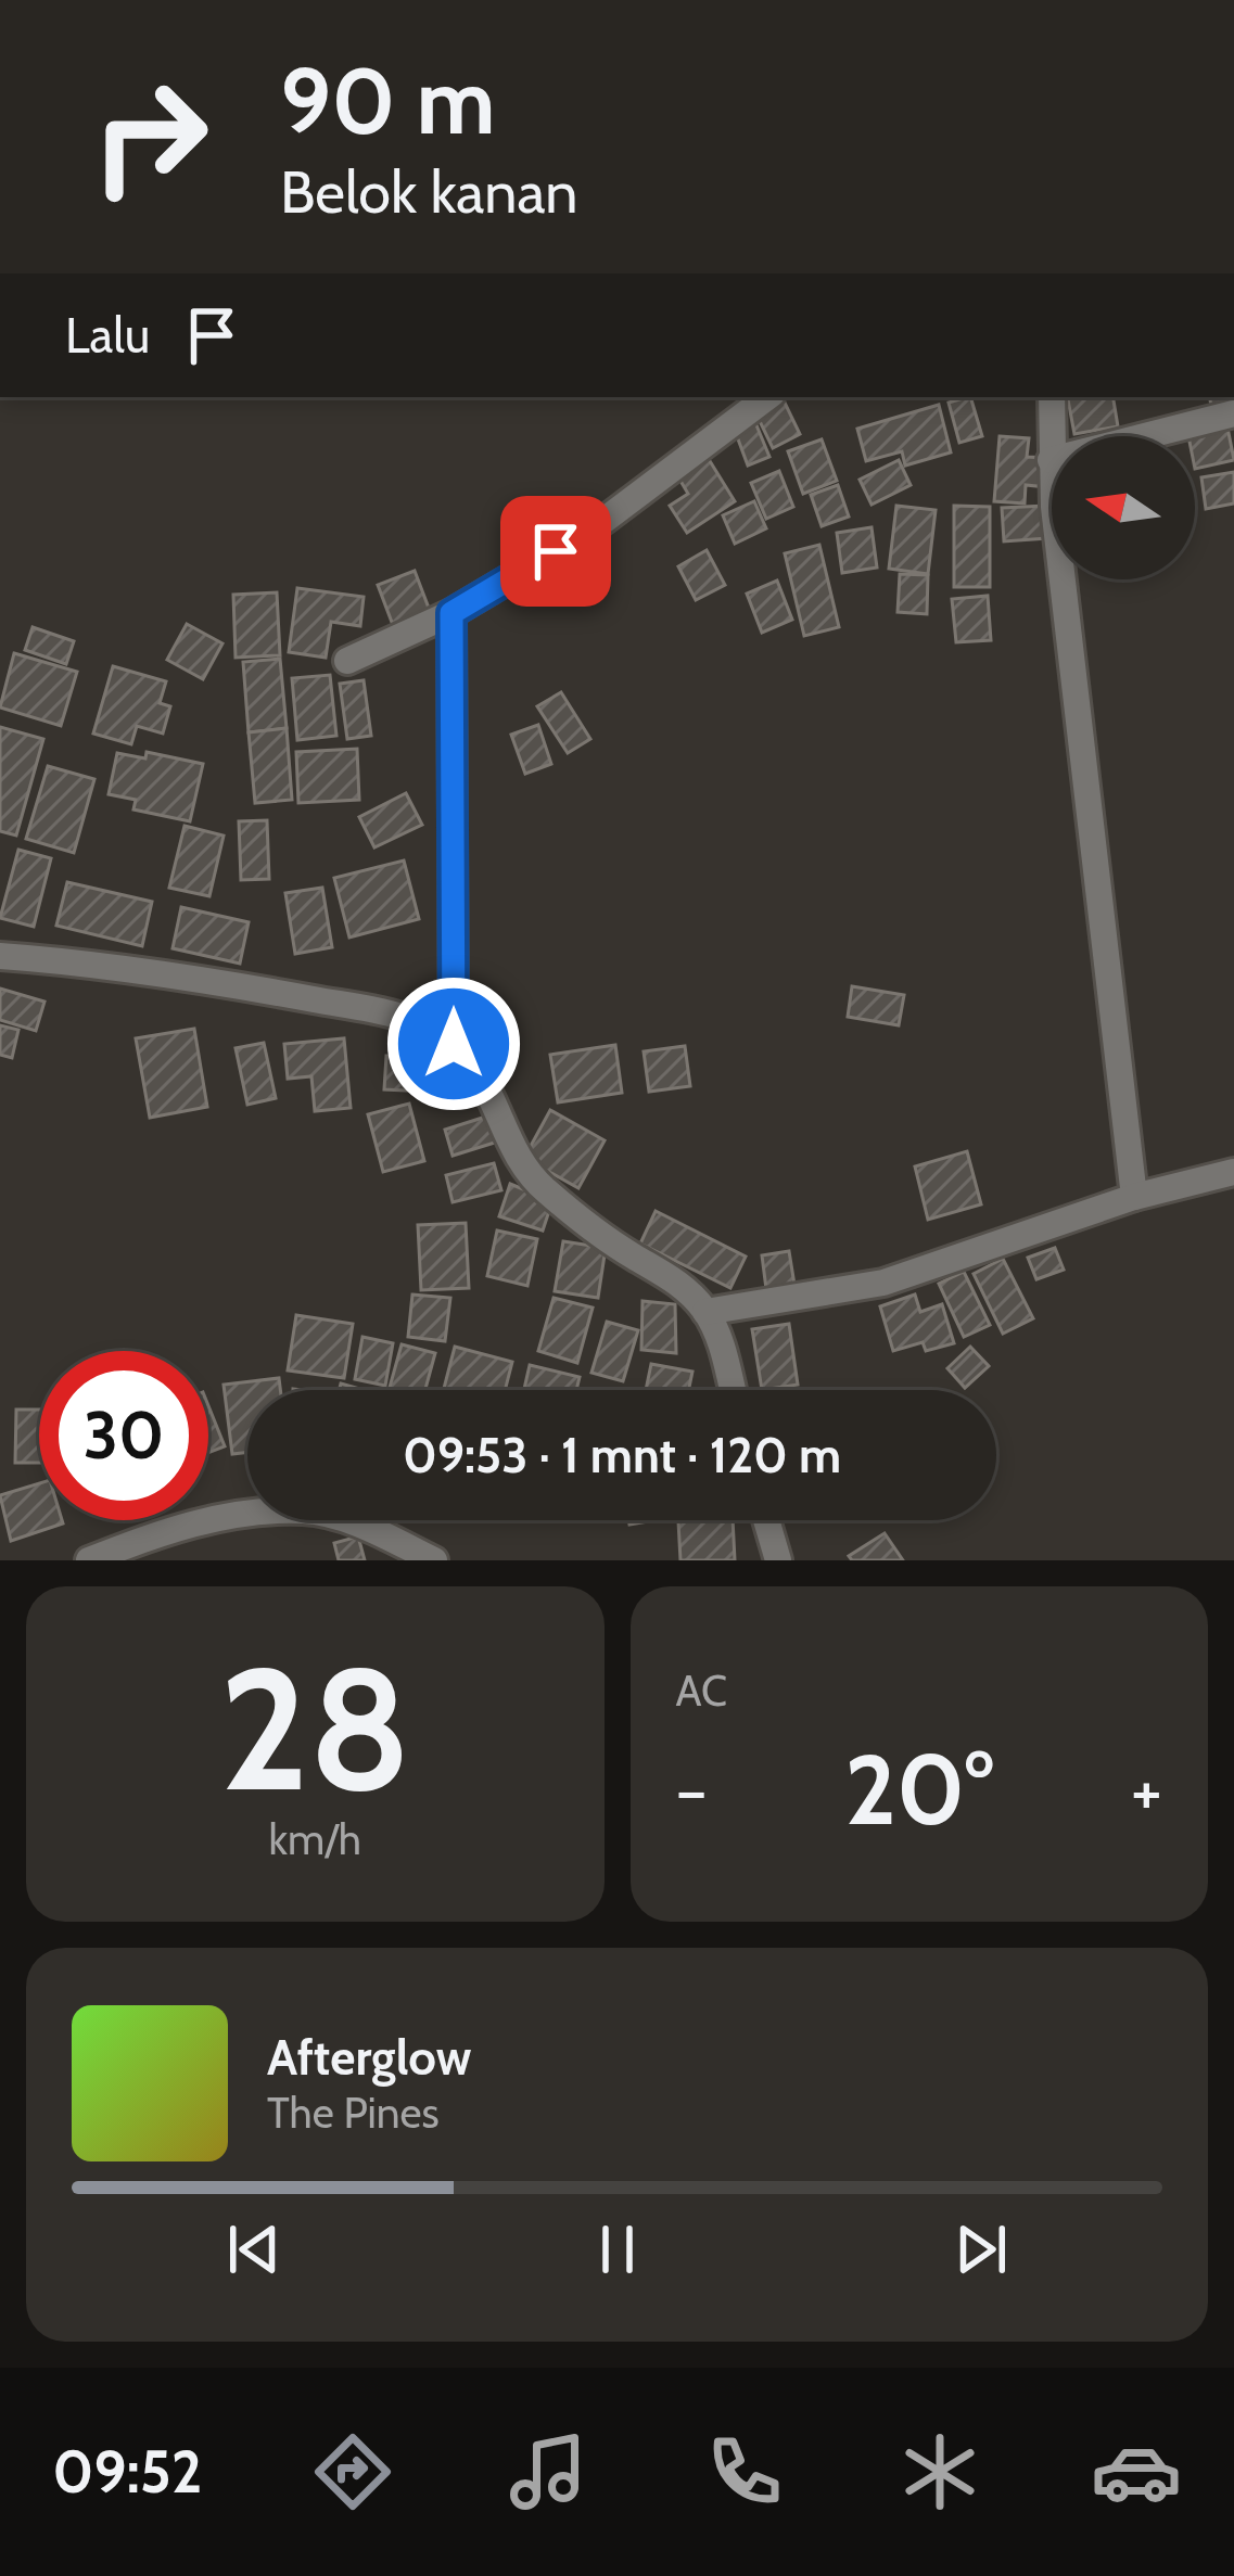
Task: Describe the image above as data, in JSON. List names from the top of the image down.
{
  "north": "left",
  "page": {
    "turn": ["90 m", "Belok kanan"],
    "then": "Lalu",
    "limit": "30",
    "trip": "09:53 · 1 mnt · 120 m",
    "tile": [
      ["28", "km/h"],
      "AC"
    ],
    "heat": ["−", "20°", "+"],
    "song": ["Afterglow", "The Pines"],
    "tabs": "09:52"
  }
}
